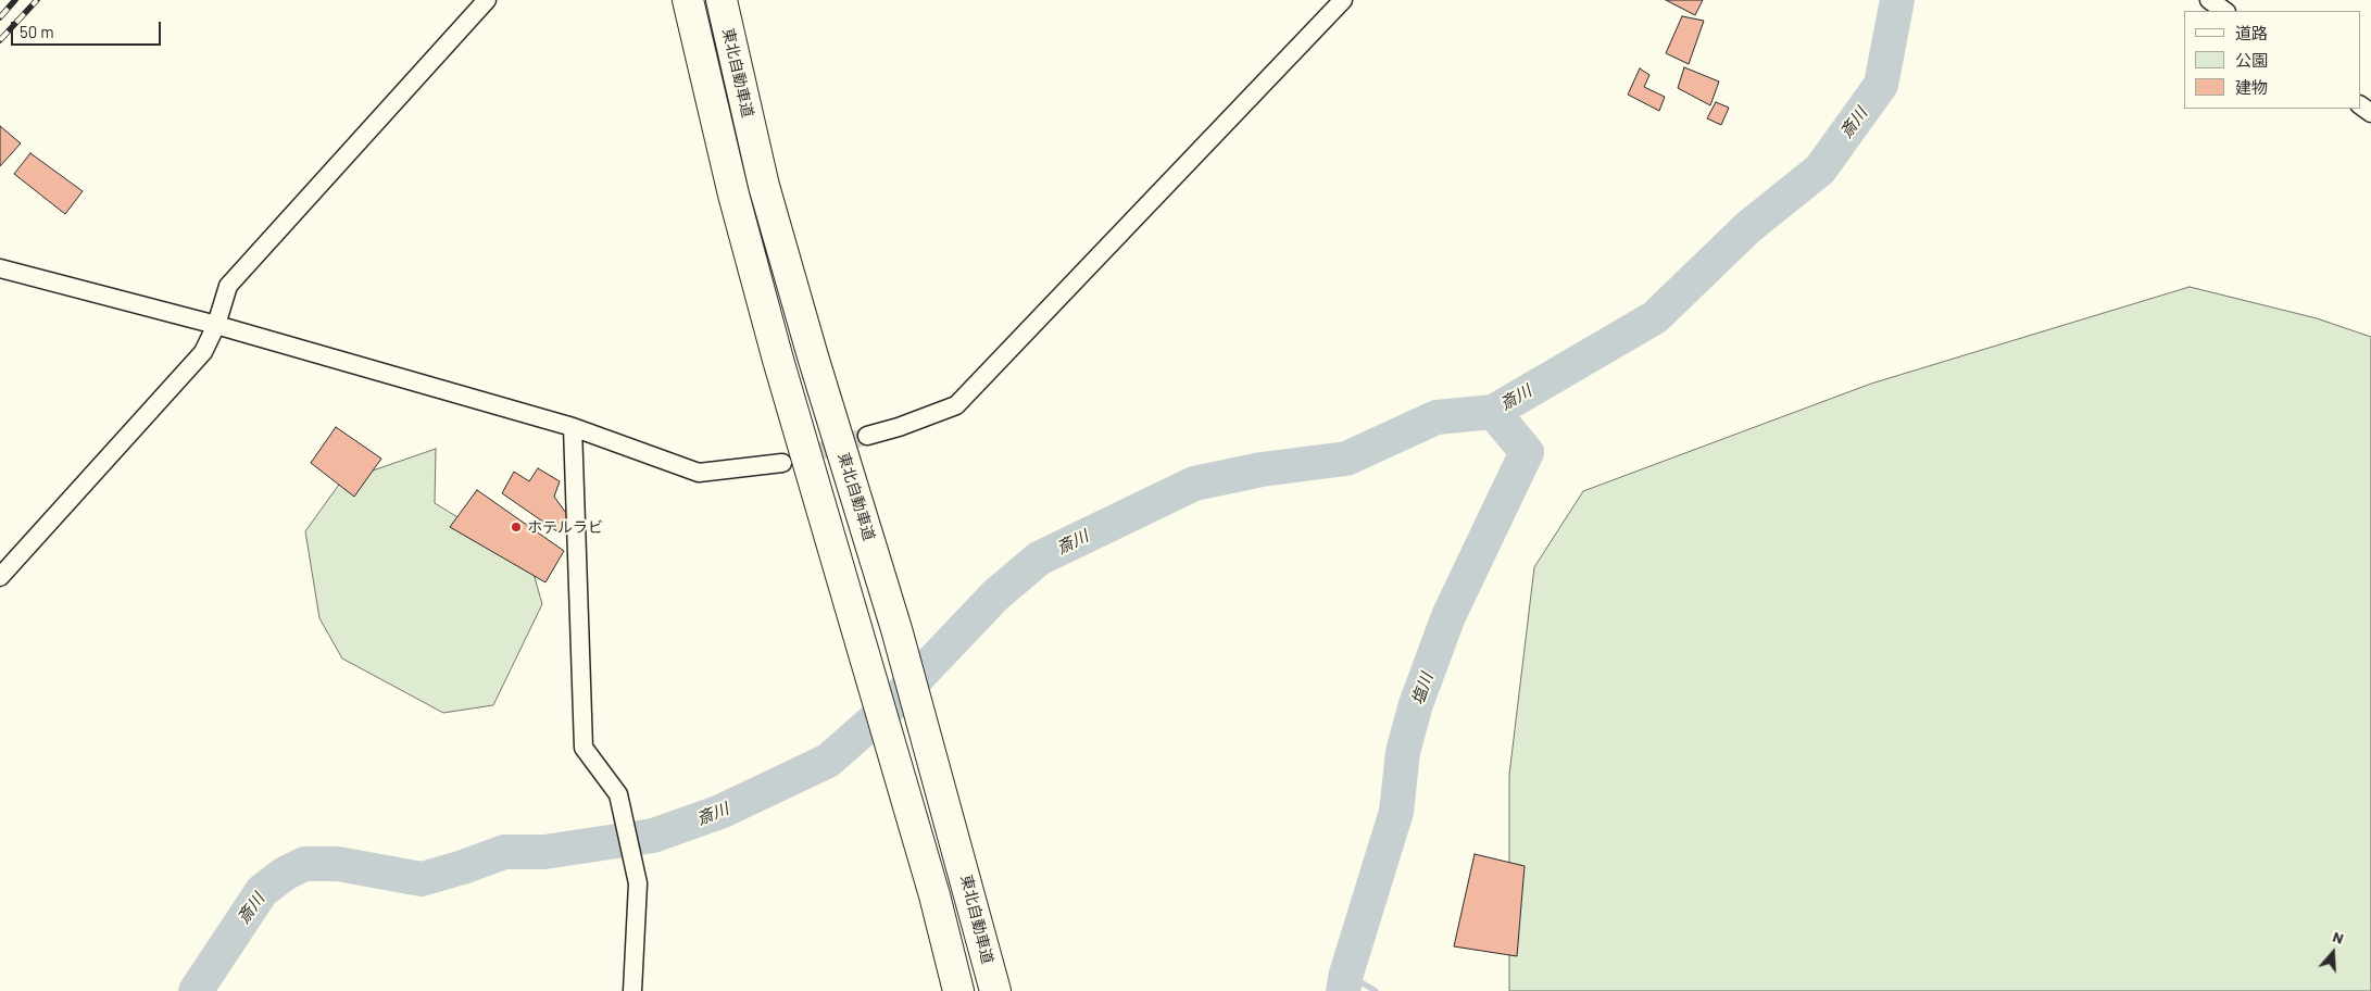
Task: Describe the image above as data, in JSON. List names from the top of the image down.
{
  "streets": {
    "highway": ["東北自動車道"]
  },
  "water": ["斎川", "塩川"],
  "places": ["ホテルラビ"],
  "legend": ["道路", "公園", "建物"],
  "scale_bar": "50 m",
  "north": "top"
}
